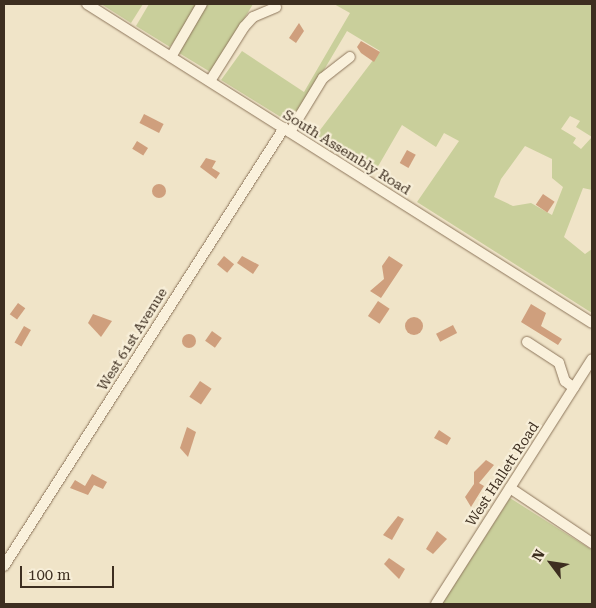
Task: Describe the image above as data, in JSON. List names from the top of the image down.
{
  "streets": {
    "street": ["South Assembly Road", "West 61st Avenue", "West Hallett Road"]
  },
  "crossings": [
    ["South Assembly Road", "West 61st Avenue"]
  ],
  "scale_bar": "100 m",
  "north": "top left"
}
